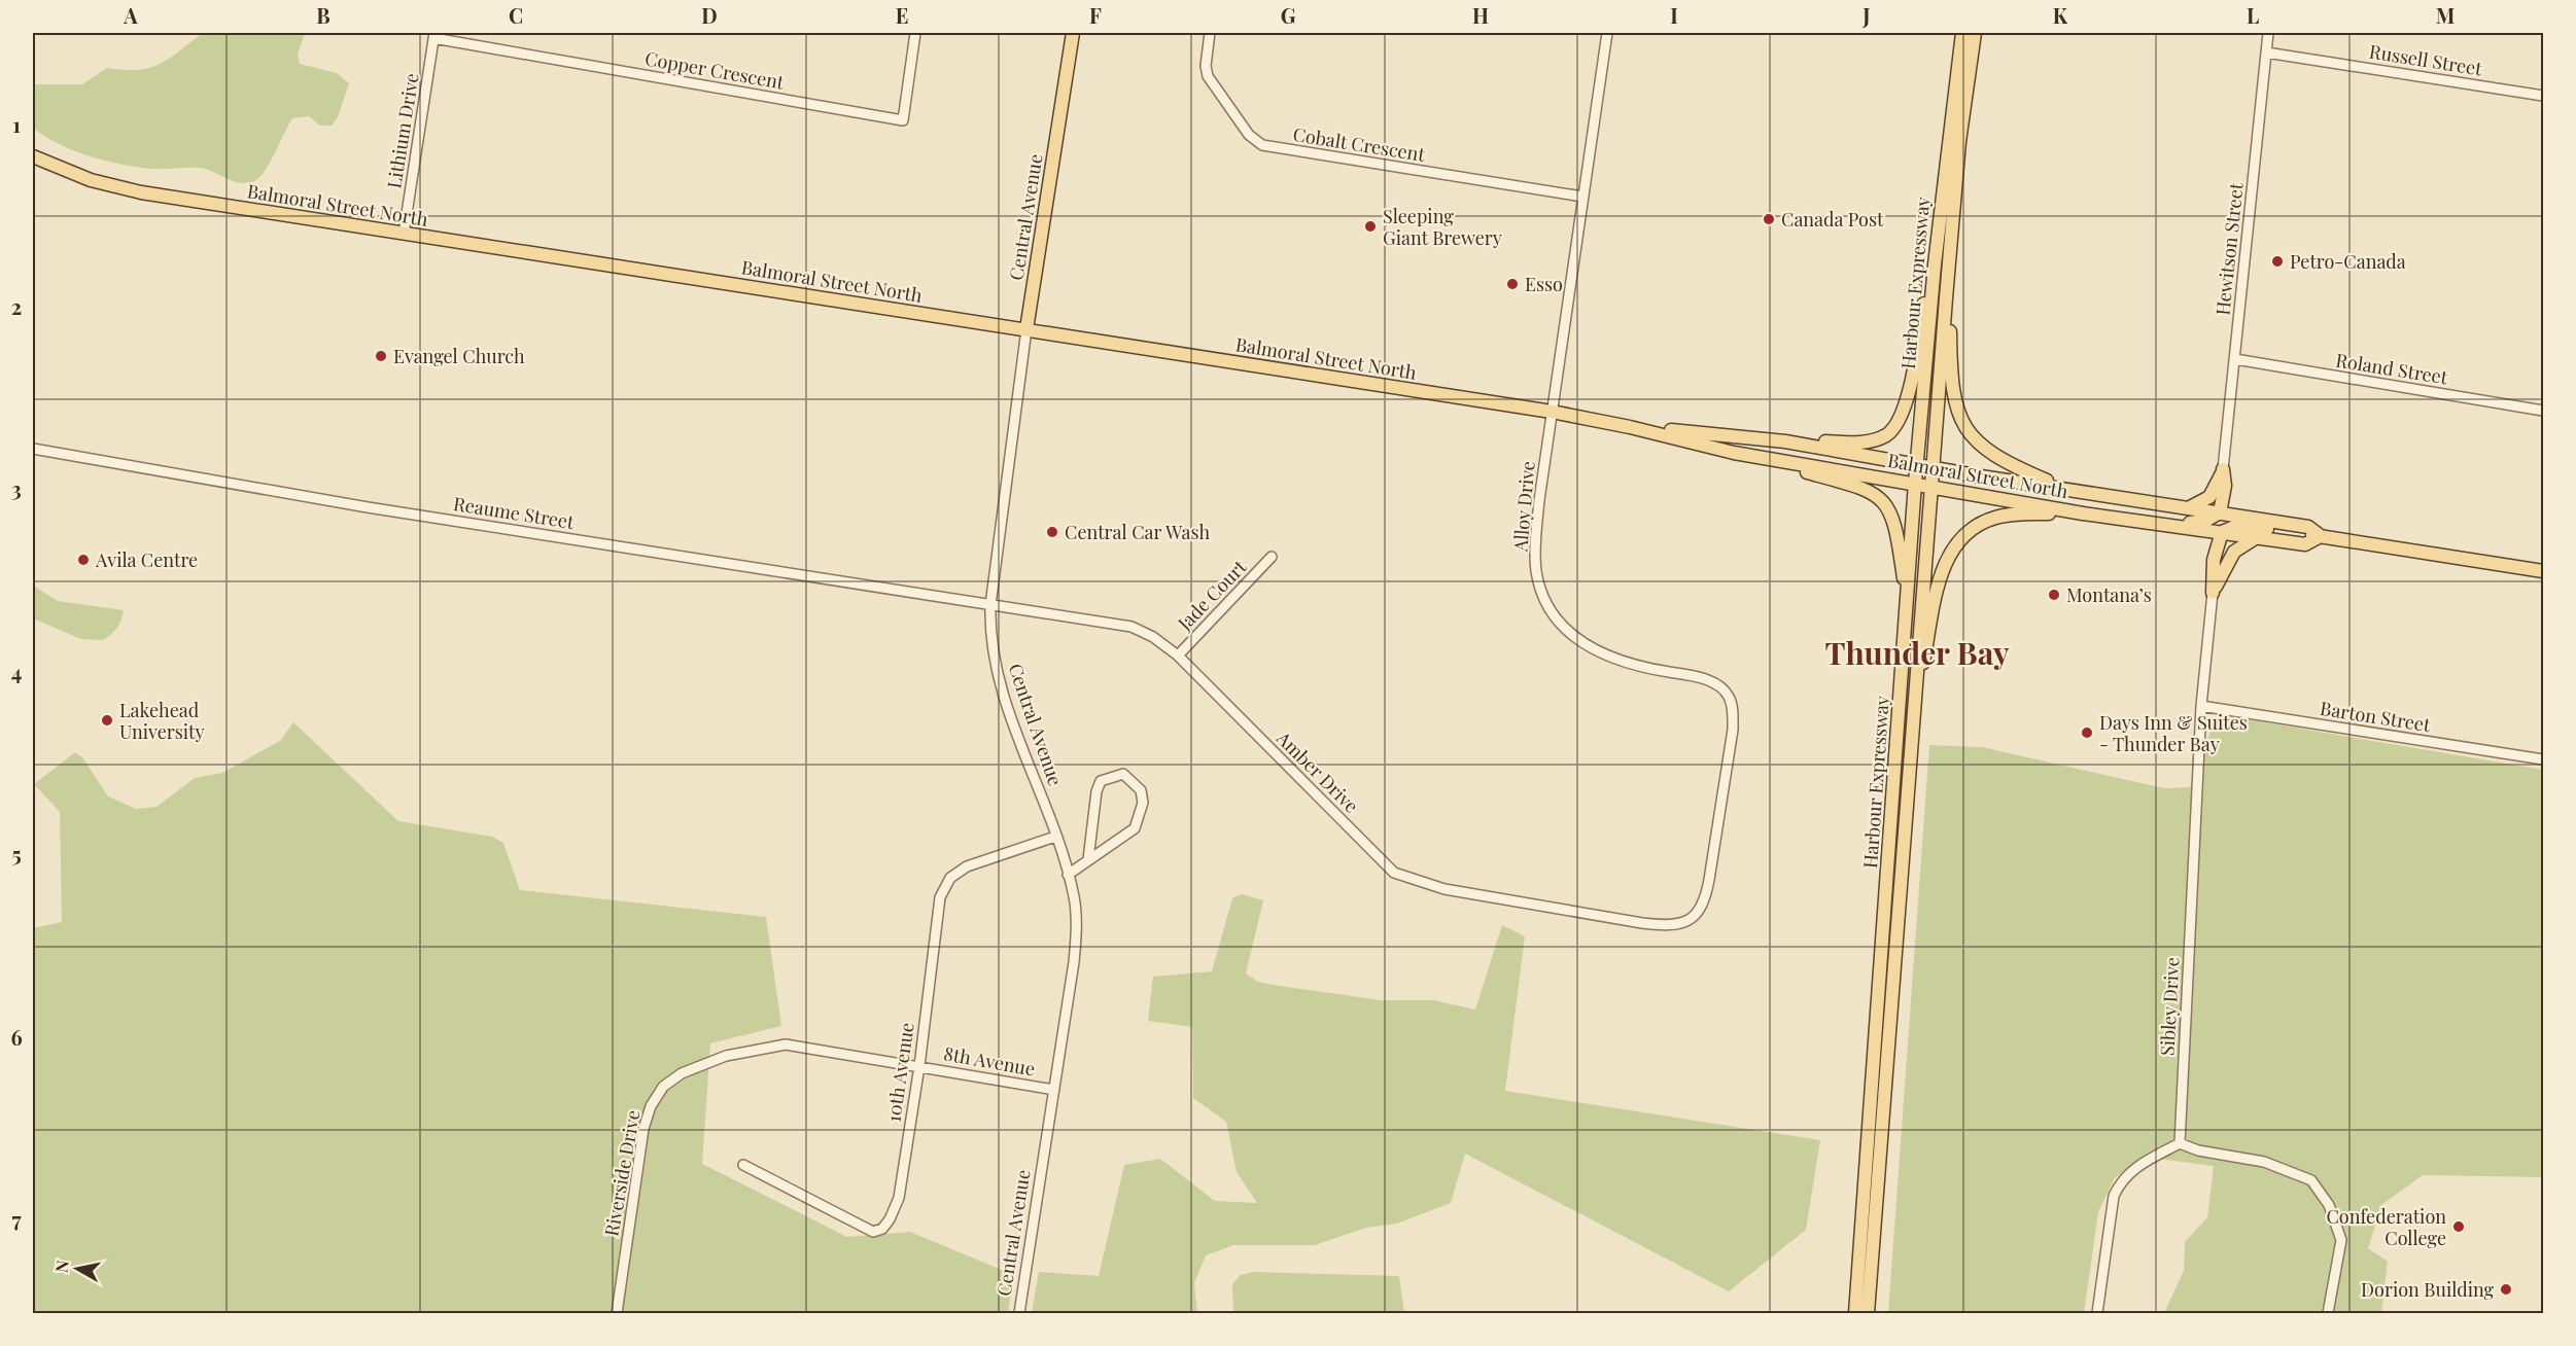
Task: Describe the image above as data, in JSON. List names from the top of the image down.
{
  "streets": {
    "main road": ["Balmoral Street North", "Central Avenue", "Harbour Expressway"],
    "street": [
      "Russell Street",
      "Copper Crescent",
      "Lithium Drive",
      "Cobalt Crescent",
      "Hewitson Street",
      "Roland Street",
      "Alloy Drive",
      "Reaume Street",
      "Jade Court",
      "Barton Street",
      "Amber Drive",
      "Sibley Drive",
      "8th Avenue",
      "10th Avenue",
      "Riverside Drive"
    ]
  },
  "crossings": [
    ["Russell Street", "Hewitson Street"],
    ["Copper Crescent", "Lithium Drive"],
    ["Lithium Drive", "Balmoral Street North"],
    ["Cobalt Crescent", "Alloy Drive"],
    ["Balmoral Street North", "Central Avenue"],
    ["Balmoral Street North", "Harbour Expressway"],
    ["Balmoral Street North", "Alloy Drive"],
    ["Central Avenue", "Reaume Street"],
    ["Central Avenue", "Amber Drive"],
    ["Central Avenue", "8th Avenue"],
    ["Central Avenue", "10th Avenue"],
    ["Hewitson Street", "Roland Street"],
    ["Alloy Drive", "Amber Drive"],
    ["Reaume Street", "Amber Drive"],
    ["Jade Court", "Amber Drive"],
    ["Barton Street", "Sibley Drive"],
    ["8th Avenue", "10th Avenue"],
    ["8th Avenue", "Riverside Drive"],
    ["10th Avenue", "Riverside Drive"]
  ],
  "districts": ["Thunder Bay"],
  "places": [
    "Canada Post",
    "Sleeping Giant Brewery",
    "Petro-Canada",
    "Esso",
    "Evangel Church",
    "Central Car Wash",
    "Avila Centre",
    "Montana’s",
    "Lakehead University",
    "Days Inn & Suites - Thunder Bay",
    "Confederation College",
    "Dorion Building"
  ],
  "north": "left",
  "grid": {
    "columns": [
      "A",
      "B",
      "C",
      "D",
      "E",
      "F",
      "G",
      "H",
      "I",
      "J",
      "K",
      "L",
      "M"
    ],
    "rows": [
      "1",
      "2",
      "3",
      "4",
      "5",
      "6",
      "7"
    ]
  }
}
